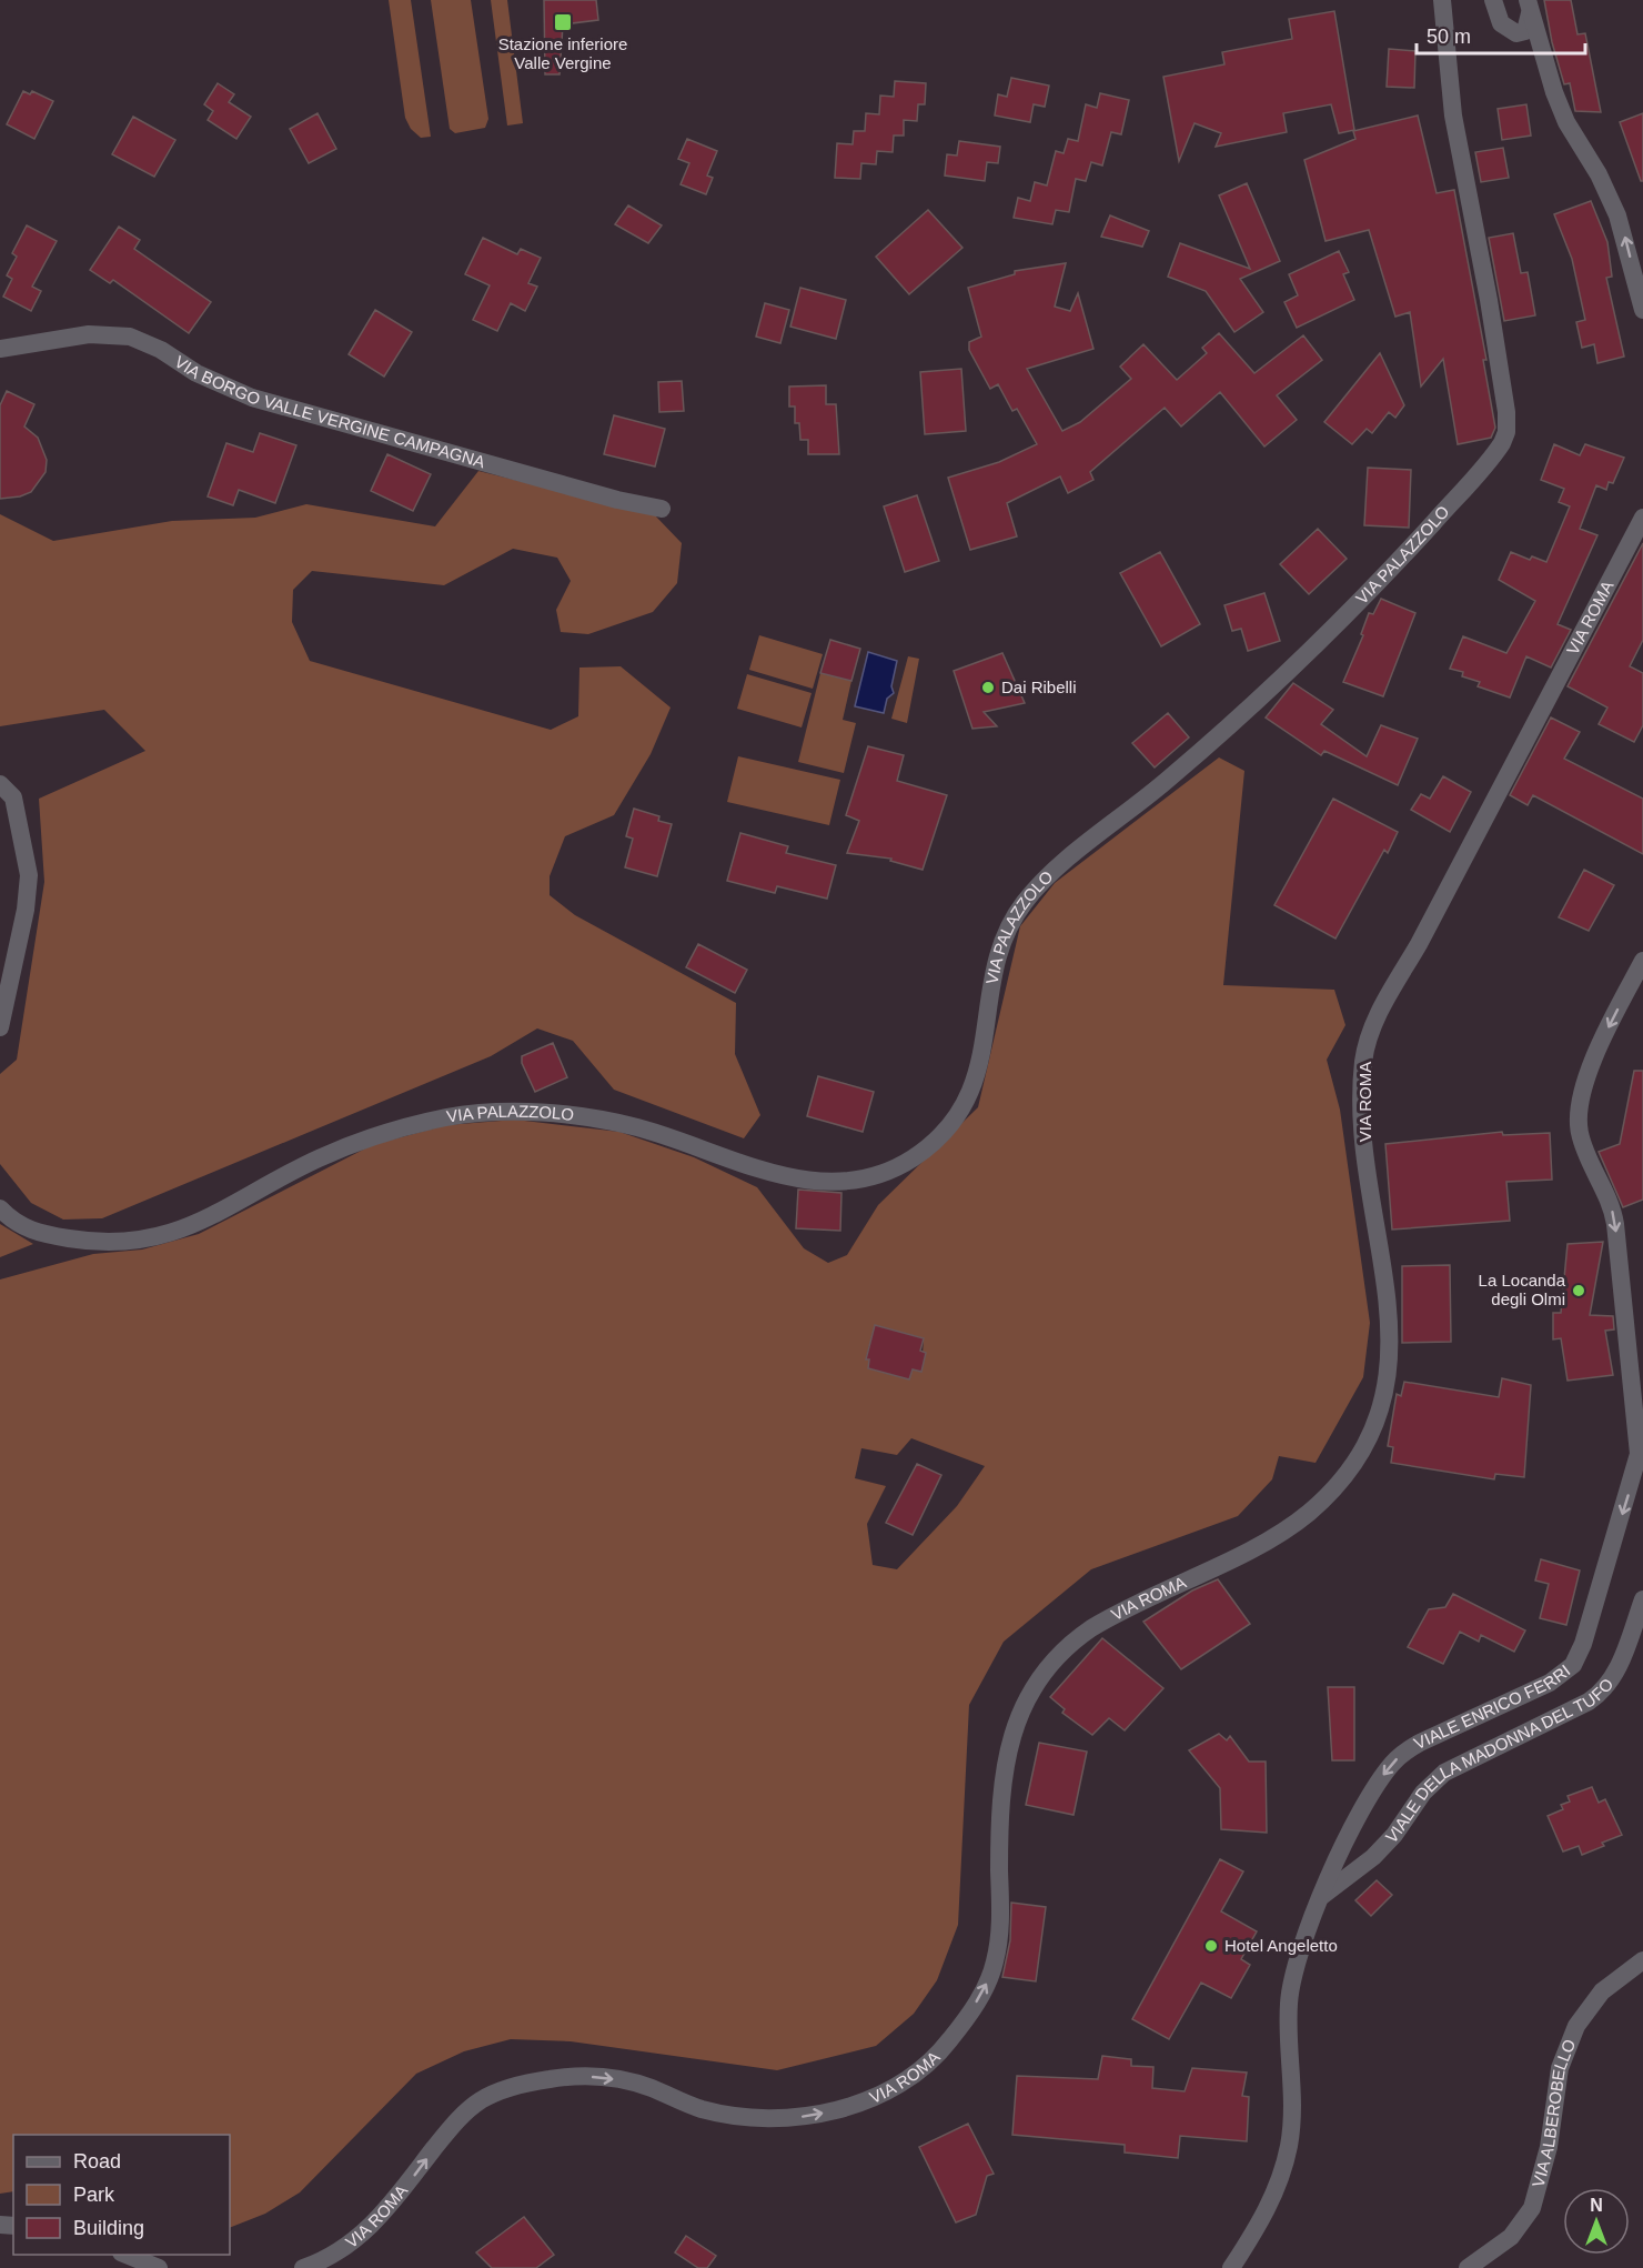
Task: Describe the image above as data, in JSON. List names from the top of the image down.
{
  "streets": {
    "street": [
      "VIA BORGO VALLE VERGINE CAMPAGNA",
      "VIA PALAZZOLO",
      "VIA ROMA",
      "VIALE ENRICO FERRI",
      "VIALE DELLA MADONNA DEL TUFO",
      "VIA ALBEROBELLO"
    ]
  },
  "crossings": [
    ["VIALE ENRICO FERRI", "VIALE DELLA MADONNA DEL TUFO"]
  ],
  "one_way": ["VIA ROMA", "VIALE ENRICO FERRI"],
  "places": {
    "transit": ["Stazione inferiore Valle Vergine"],
    "other": ["Dai Ribelli", "La Locanda degli Olmi", "Hotel Angeletto"]
  },
  "legend": ["Road", "Park", "Building"],
  "scale_bar": "50 m",
  "north": "top"
}
